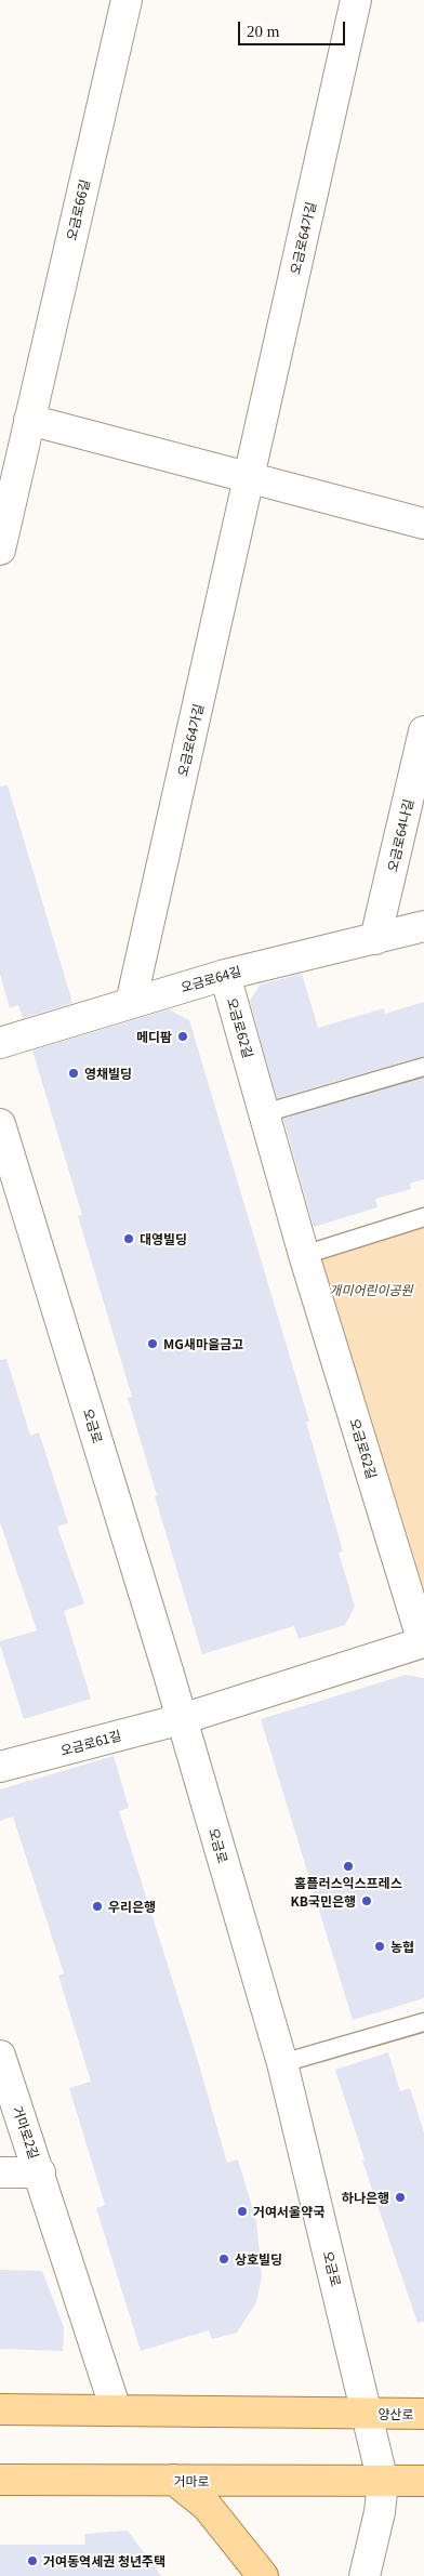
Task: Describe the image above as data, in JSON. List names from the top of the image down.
{
  "streets": {
    "main road": ["양산로", "거마로"],
    "street": [
      "오금로66길",
      "오금로64가길",
      "오금로64나길",
      "오금로64길",
      "오금로62길",
      "오금로",
      "오금로61길",
      "거마로2길"
    ]
  },
  "crossings": [
    ["오금로64가길", "오금로64길"],
    ["오금로64나길", "오금로64길"],
    ["오금로64길", "오금로62길"],
    ["오금로62길", "오금로"],
    ["오금로62길", "오금로61길"],
    ["오금로", "오금로61길"],
    ["오금로", "양산로"],
    ["오금로", "거마로"]
  ],
  "parks": ["개미어린이공원"],
  "places": [
    "메디팜",
    "영채빌딩",
    "대영빌딩",
    "MG새마을금고",
    "홈플러스익스프레스",
    "KB국민은행",
    "우리은행",
    "농협",
    "하나은행",
    "거여서울약국",
    "상호빌딩",
    "거여동역세권 청년주택"
  ],
  "scale_bar": "20 m"
}
